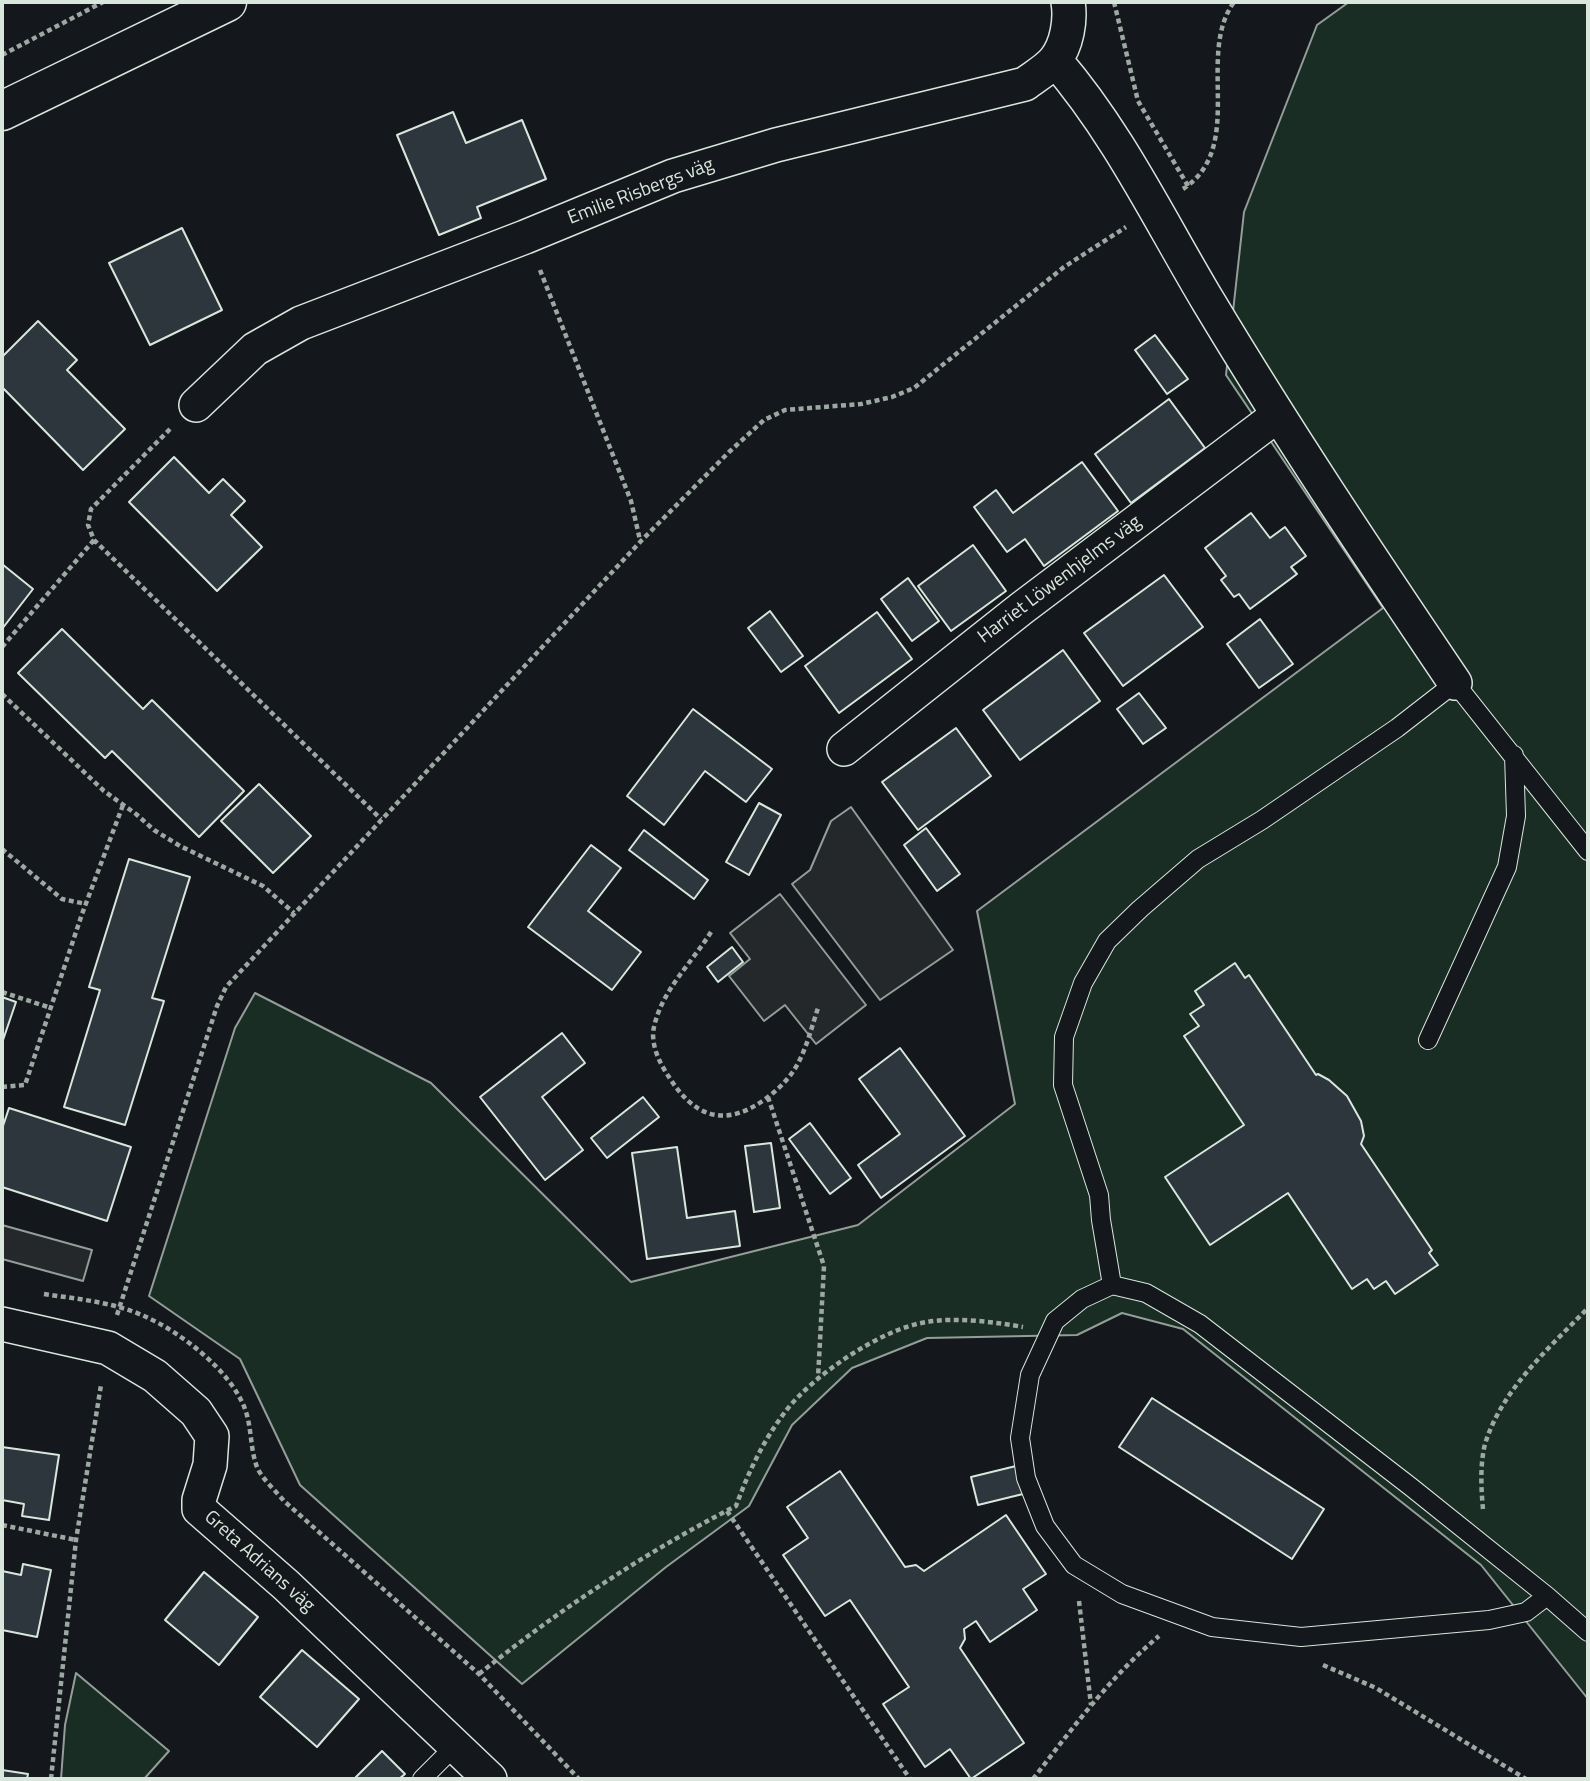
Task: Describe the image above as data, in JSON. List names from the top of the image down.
{
  "streets": {
    "street": ["Emilie Risbergs väg", "Harriet Löwenhjelms väg", "Greta Adrians väg"]
  }
}
